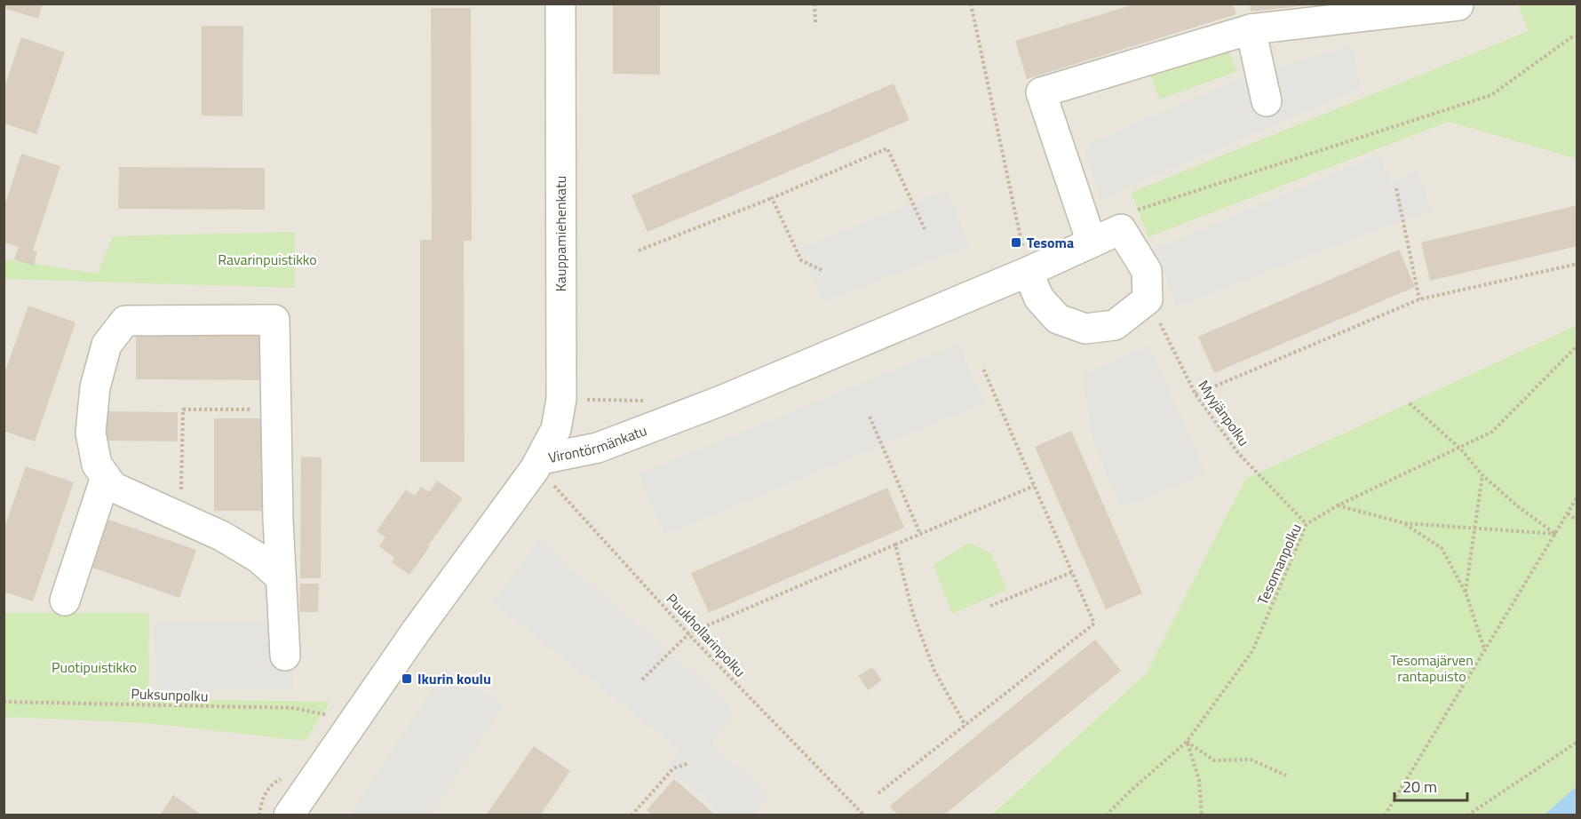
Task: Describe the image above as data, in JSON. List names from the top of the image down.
{
  "streets": {
    "street": ["Kauppamiehenkatu", "Virontörmänkatu"],
    "path": [
      "Myyjänpolku",
      "Tesomanpolku",
      "Puukhollarinpolku",
      "Puksunpolku"
    ]
  },
  "crossings": [
    ["Kauppamiehenkatu", "Virontörmänkatu"],
    ["Kauppamiehenkatu", "Puukhollarinpolku"],
    ["Myyjänpolku", "Virontörmänkatu"],
    ["Myyjänpolku", "Tesomanpolku"],
    ["Virontörmänkatu", "Puukhollarinpolku"]
  ],
  "parks": ["Ravarinpuistikko", "Tesomajärven rantapuisto", "Puotipuistikko"],
  "places": {
    "transit": ["Tesoma", "Ikurin koulu"]
  },
  "scale_bar": "20 m"
}
